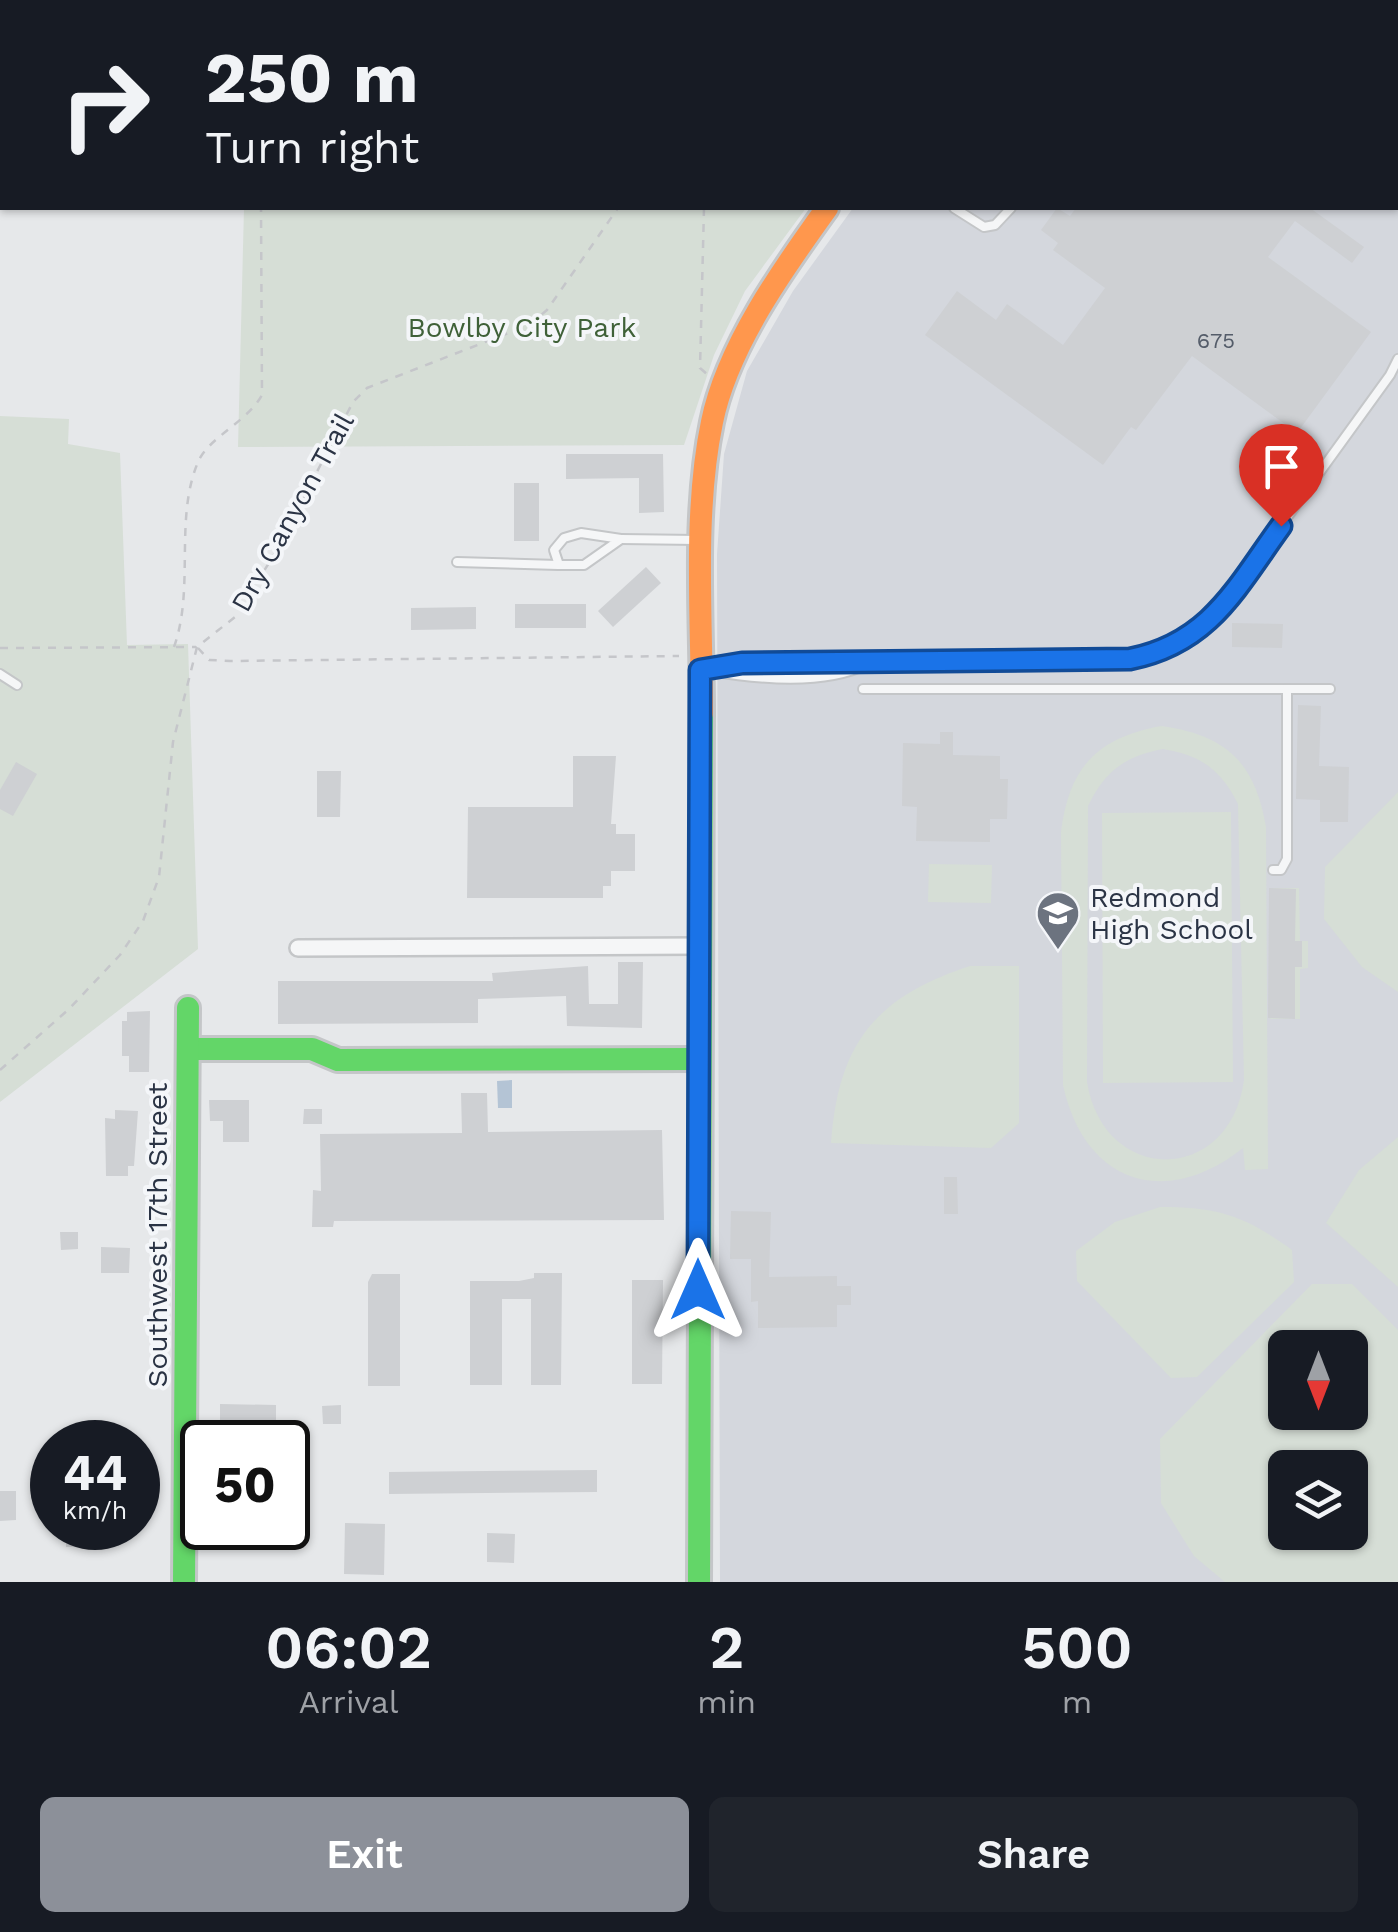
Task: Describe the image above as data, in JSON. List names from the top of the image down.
{
  "streets": {
    "main road": ["Southwest 17th Street"],
    "path": ["Dry Canyon Trail"]
  },
  "parks": ["Bowlby City Park"],
  "places": {
    "school or university": ["Redmond High School"]
  },
  "house_numbers": ["675"],
  "north": "bottom",
  "page": {
    "turn": ["250 m", "Turn right"],
    "speed": "44 km/h",
    "limit": "50",
    "eta": [
      "06:02",
      "Arrival",
      "2",
      "min",
      "500",
      "m"
    ],
    "buttons": ["Exit", "Share"]
  }
}
